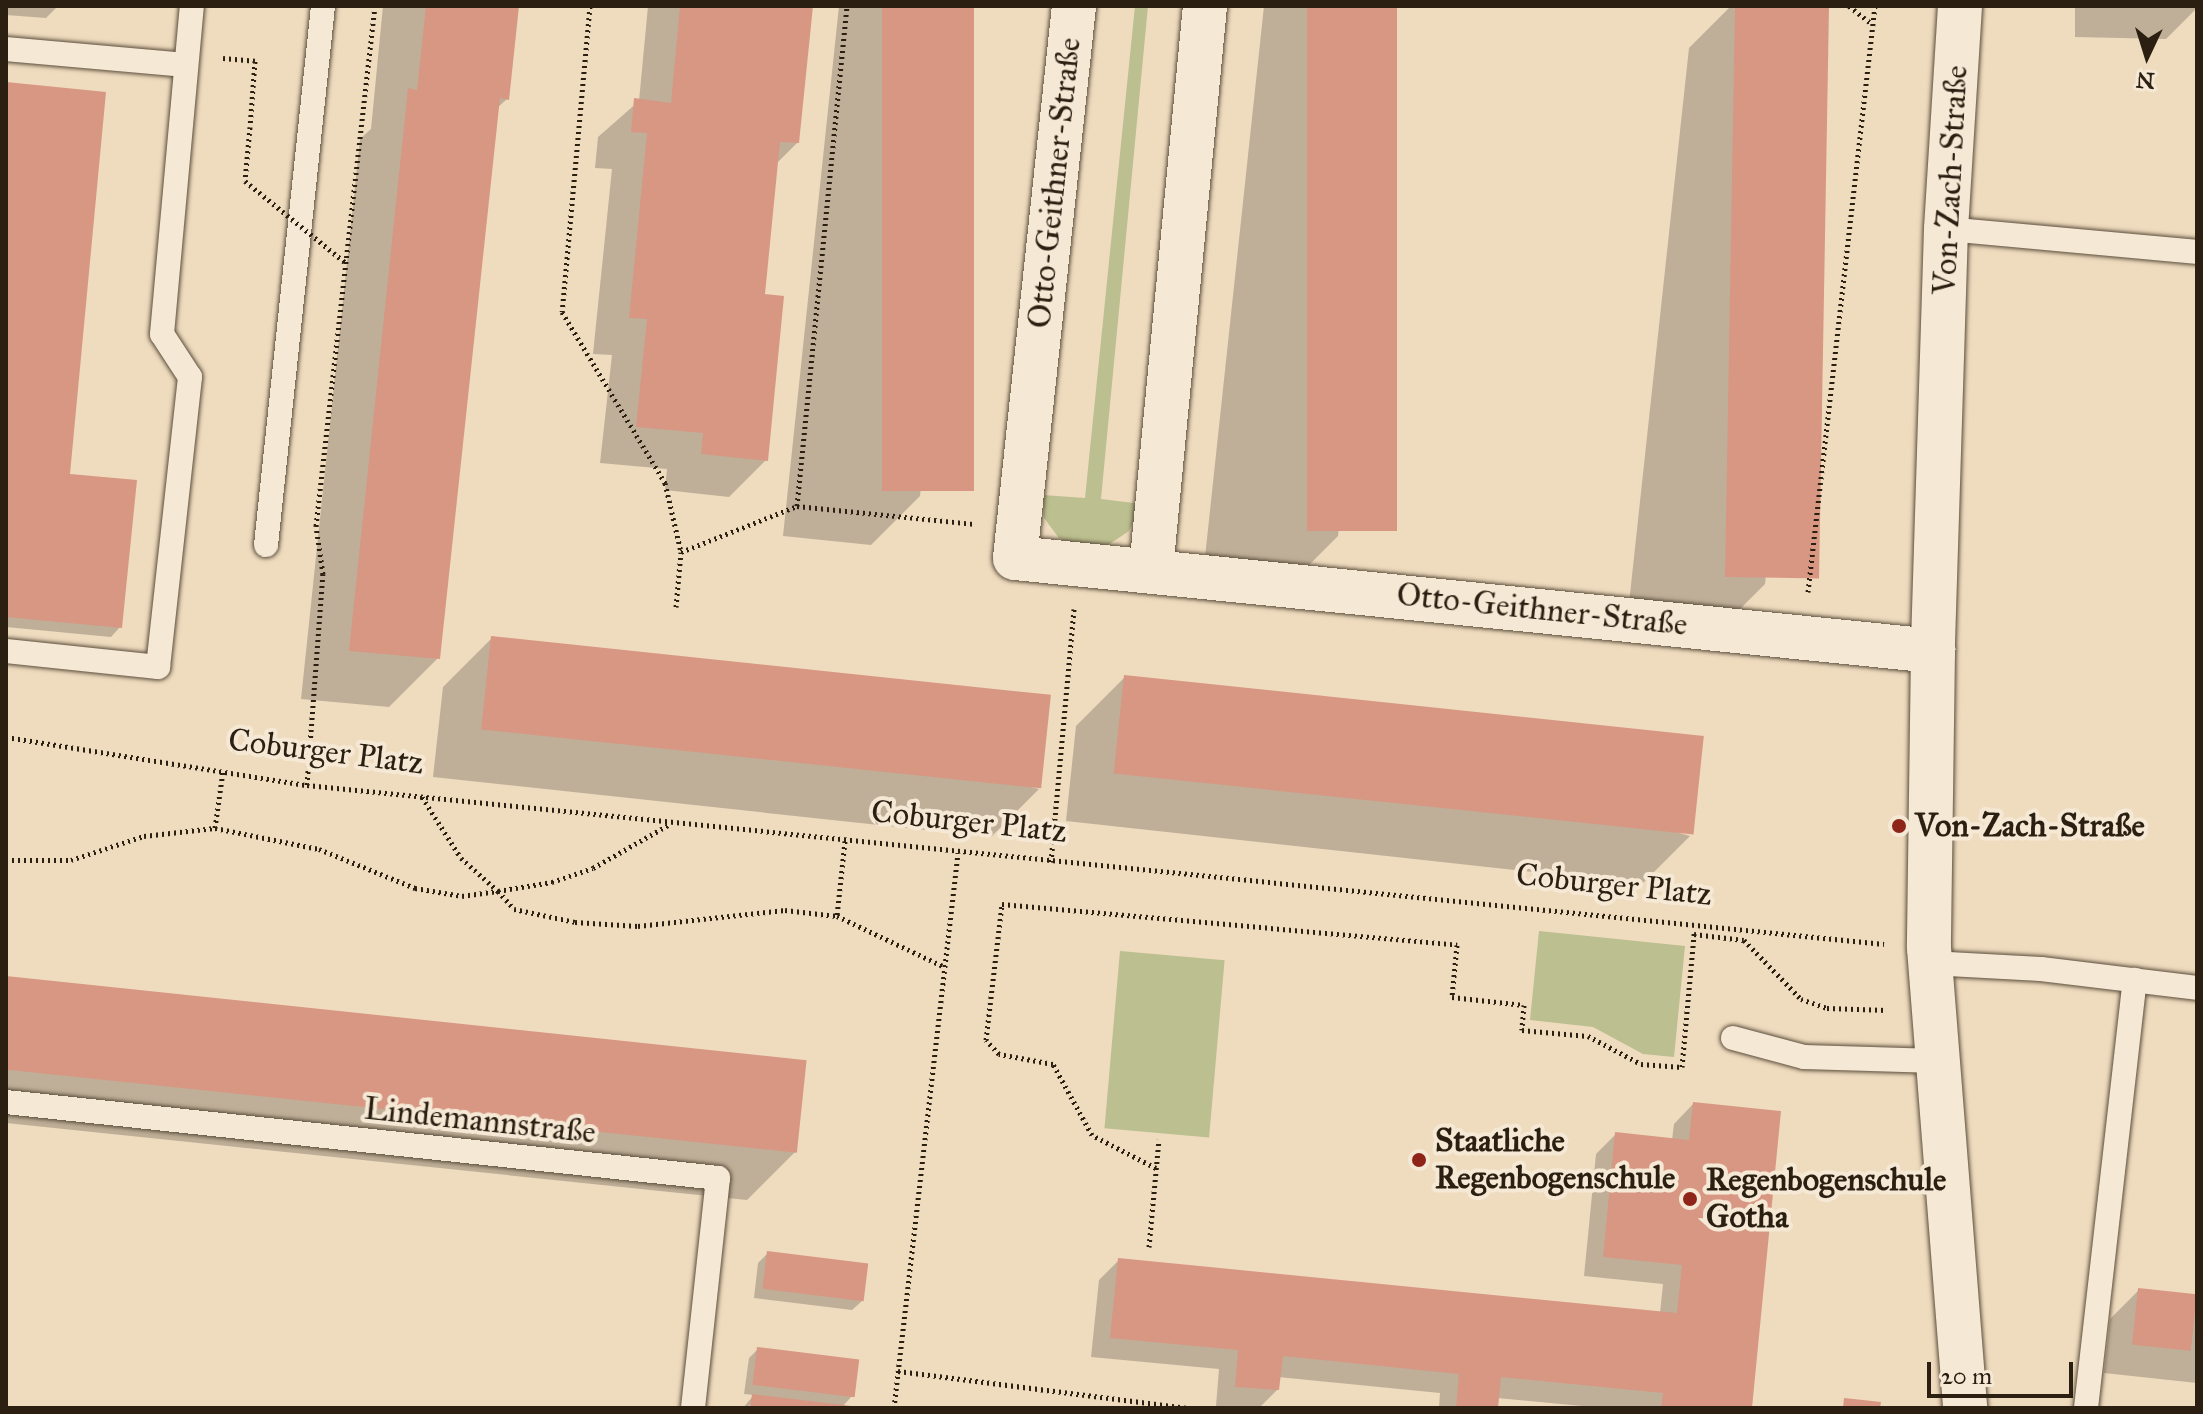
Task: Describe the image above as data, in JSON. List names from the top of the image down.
{
  "streets": {
    "street": ["Von-Zach-Straße", "Otto-Geithner-Straße"],
    "lane": ["Lindemannstraße"],
    "path": ["Coburger Platz"]
  },
  "crossings": [
    ["Von-Zach-Straße", "Otto-Geithner-Straße"],
    ["Von-Zach-Straße", "Coburger Platz"]
  ],
  "places": ["Von-Zach-Straße", "Staatliche Regenbogenschule", "Regenbogenschule Gotha"],
  "scale_bar": "20 m",
  "north": "bottom"
}
